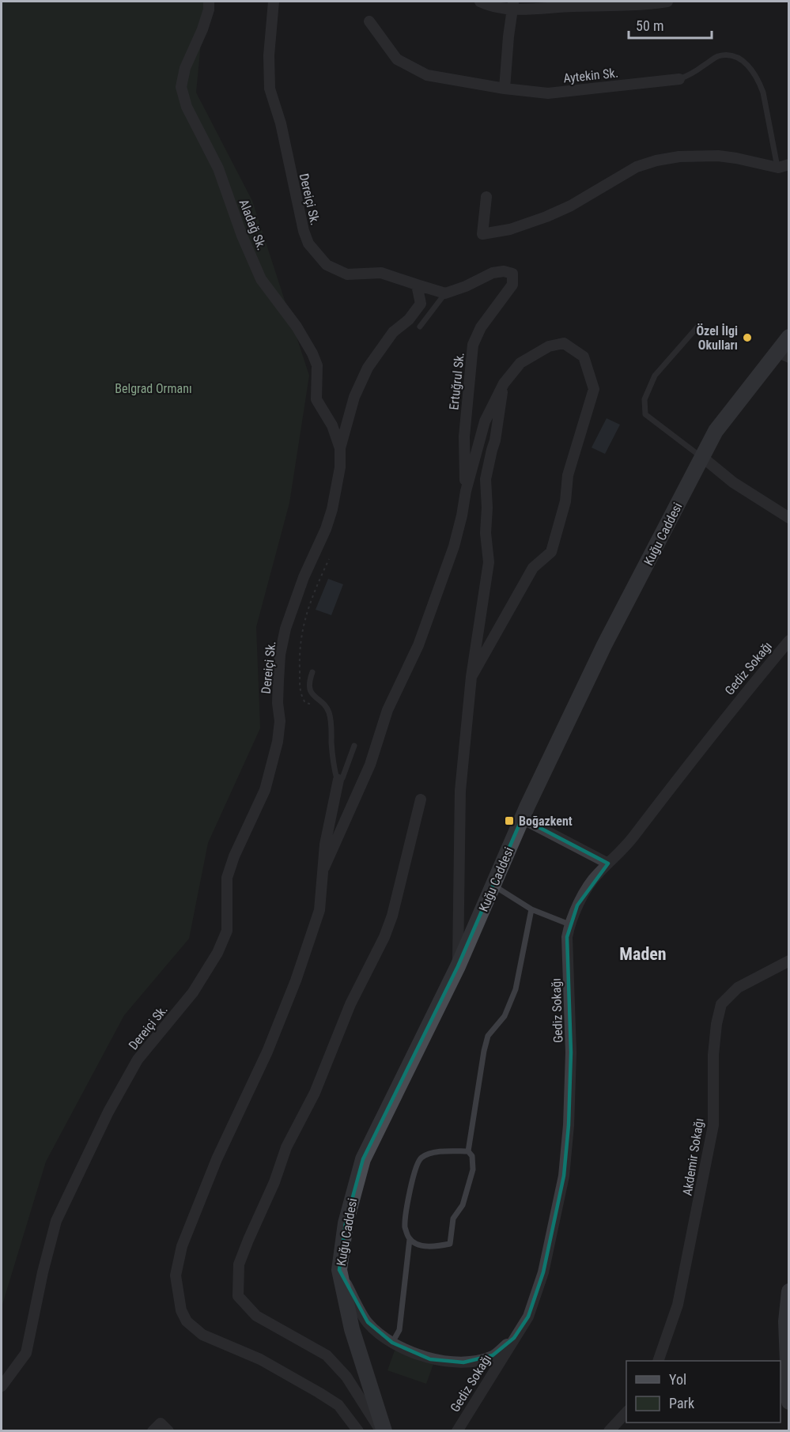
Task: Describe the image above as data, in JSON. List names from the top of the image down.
{
  "streets": {
    "street": [
      "Aytekin Sk.",
      "Dereiçi Sk.",
      "Aladağ Sk.",
      "Ertuğrul Sk.",
      "Kuğu Caddesi",
      "Gediz Sokağı",
      "Akdemir Sokağı"
    ]
  },
  "crossings": [
    ["Dereiçi Sk.", "Aladağ Sk."]
  ],
  "districts": ["Maden"],
  "parks": ["Belgrad Ormanı"],
  "places": {
    "other": ["Özel İlgi Okulları"],
    "transit": ["Boğazkent"]
  },
  "legend": ["Yol", "Park"],
  "scale_bar": "50 m"
}
